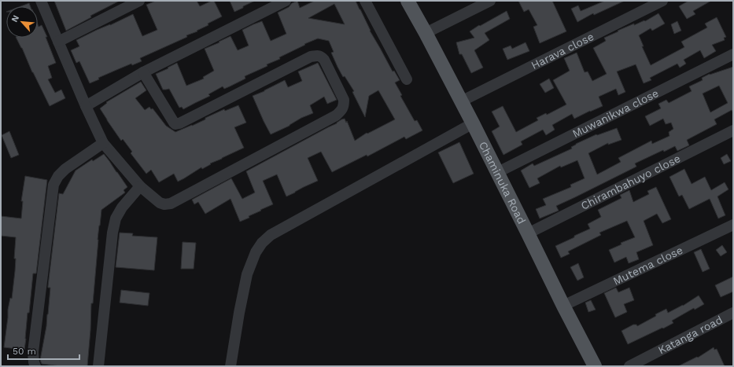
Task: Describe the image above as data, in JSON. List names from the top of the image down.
{
  "streets": {
    "main road": ["Chaminuka Road"],
    "street": [
      "Harava close",
      "Muwanikwa close",
      "Chirambahuyo close",
      "Mutema close",
      "Katanga road"
    ]
  },
  "crossings": [
    ["Harava close", "Chaminuka Road"],
    ["Muwanikwa close", "Chaminuka Road"],
    ["Chirambahuyo close", "Chaminuka Road"],
    ["Chaminuka Road", "Mutema close"]
  ],
  "scale_bar": "50 m",
  "north": "top left"
}
